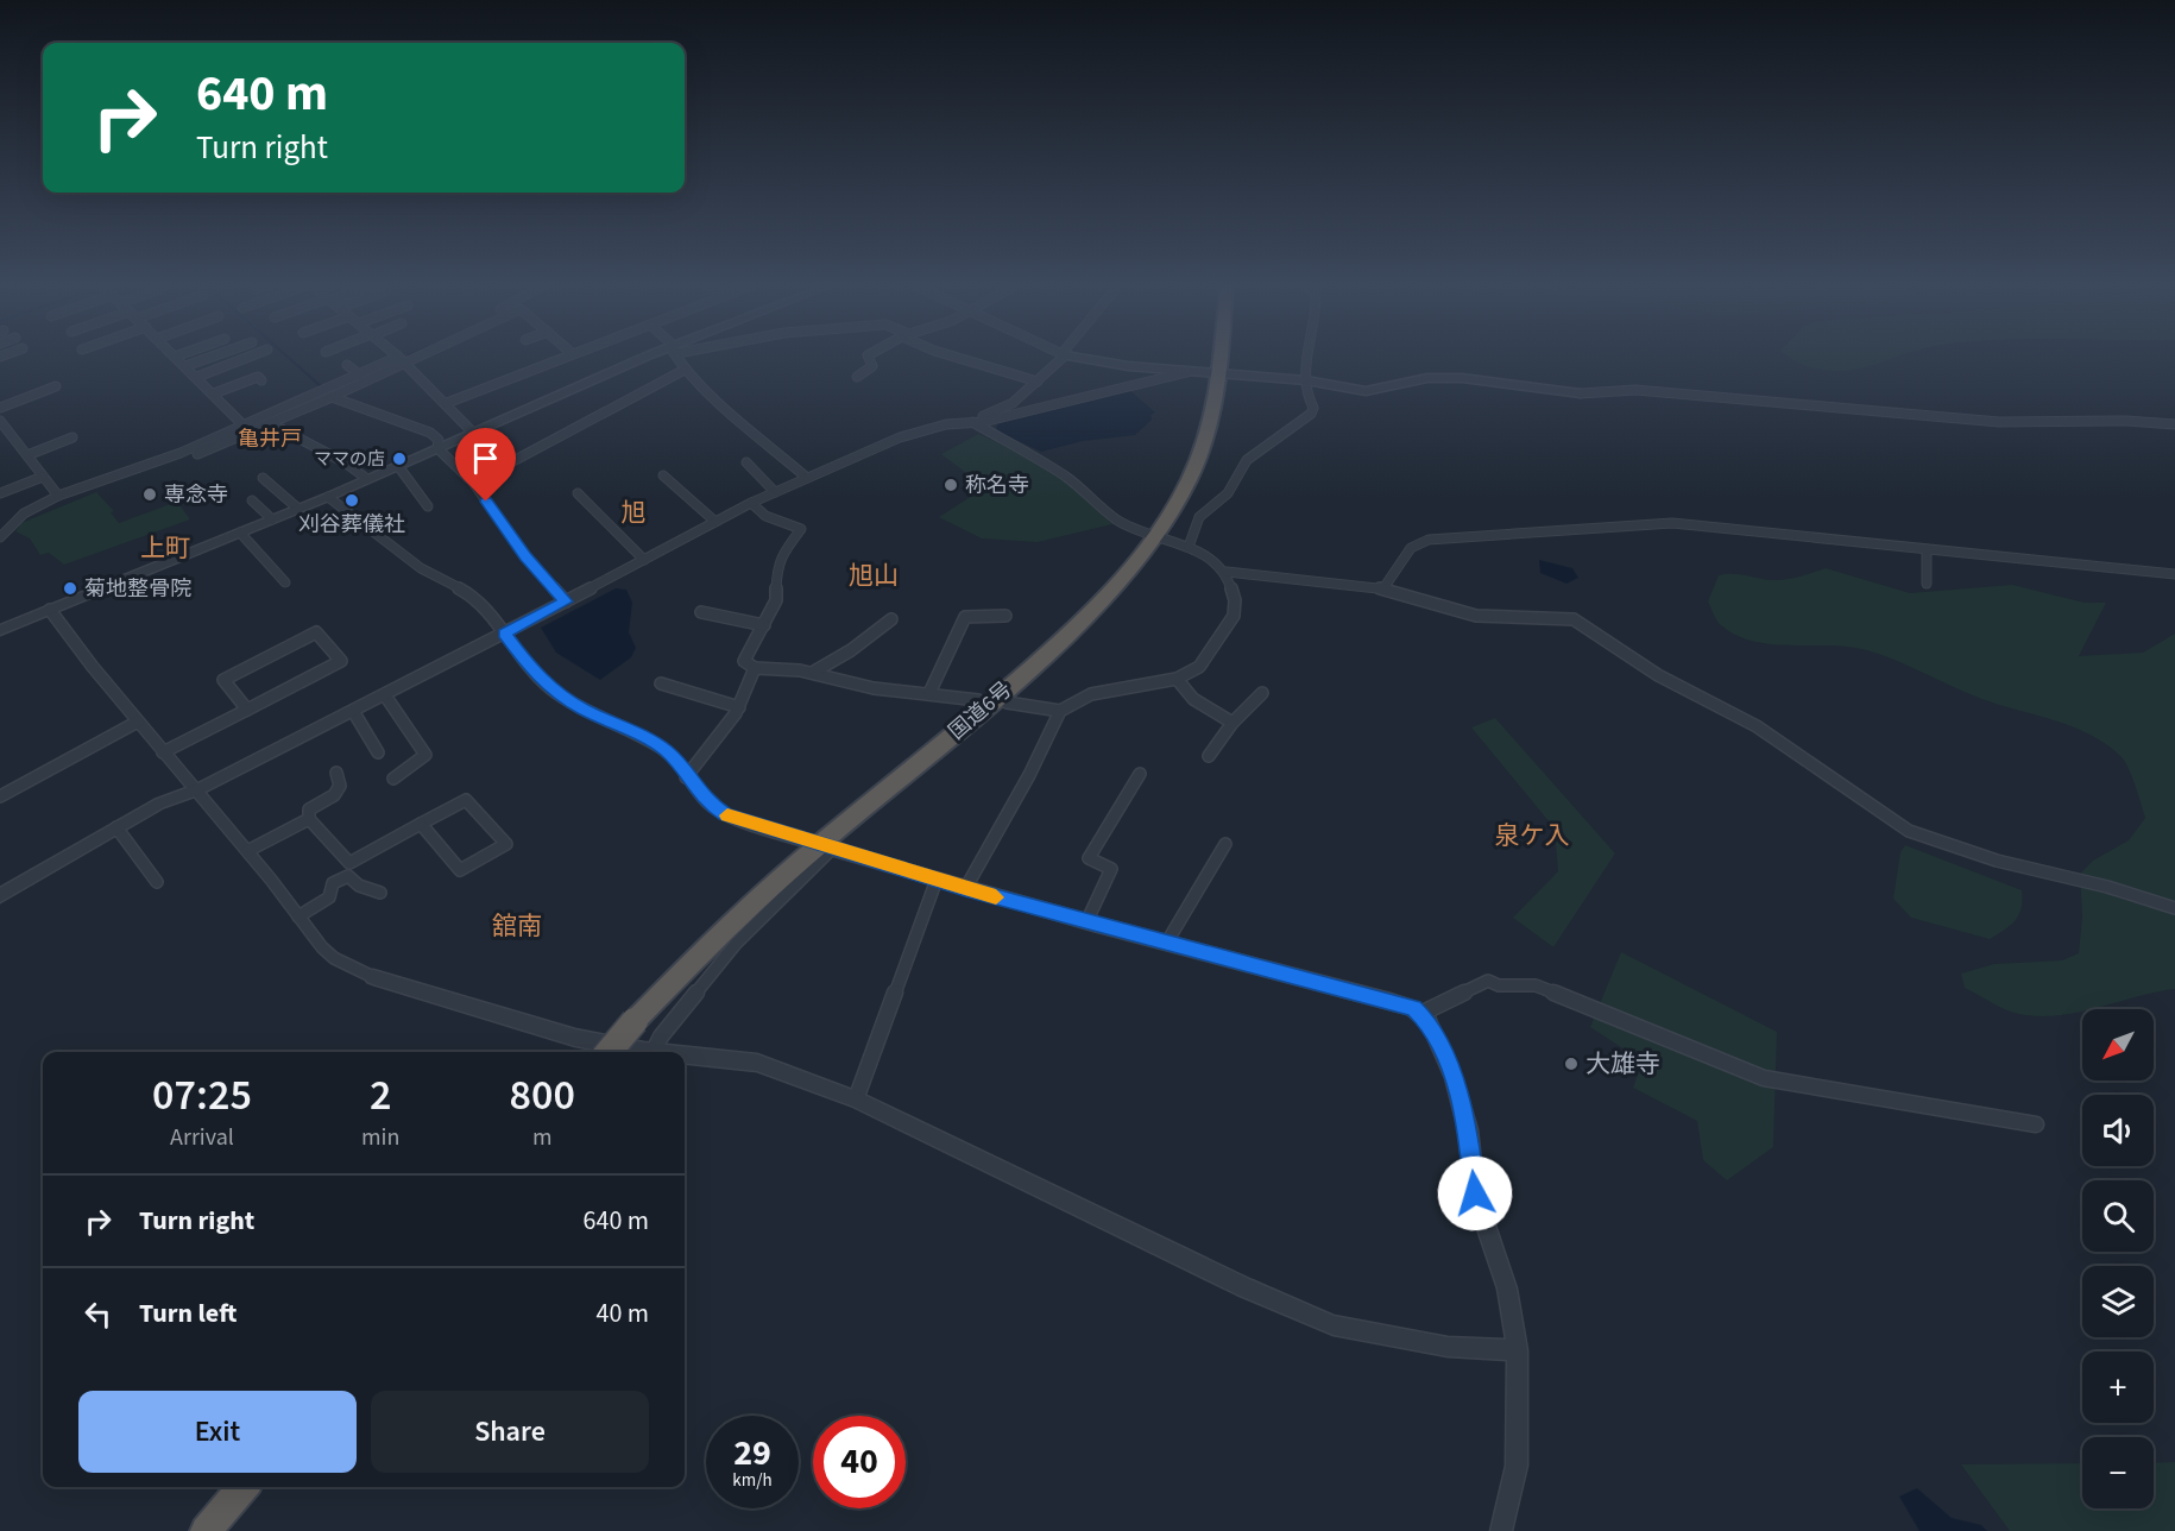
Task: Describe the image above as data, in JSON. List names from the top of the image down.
{
  "streets": {
    "highway": ["国道6号"]
  },
  "districts": [
    "亀井戸",
    "旭",
    "上町",
    "旭山",
    "泉ケ入",
    "舘南"
  ],
  "places": [
    "ママの店",
    "称名寺",
    "専念寺",
    "刈谷葬儀社",
    "菊地整骨院",
    "大雄寺"
  ],
  "north": "bottom left",
  "page": {
    "turn": ["640 m", "Turn right"],
    "map_buttons": ["+", "−"],
    "eta": [
      "07:25",
      "Arrival",
      "2",
      "min",
      "800",
      "m"
    ],
    "list": [
      {
        "name": "Turn right",
        "value": "640 m"
      },
      {
        "name": "Turn left",
        "value": "40 m"
      }
    ],
    "buttons": ["Exit", "Share"],
    "speed": "29 km/h",
    "limit": "40"
  }
}
